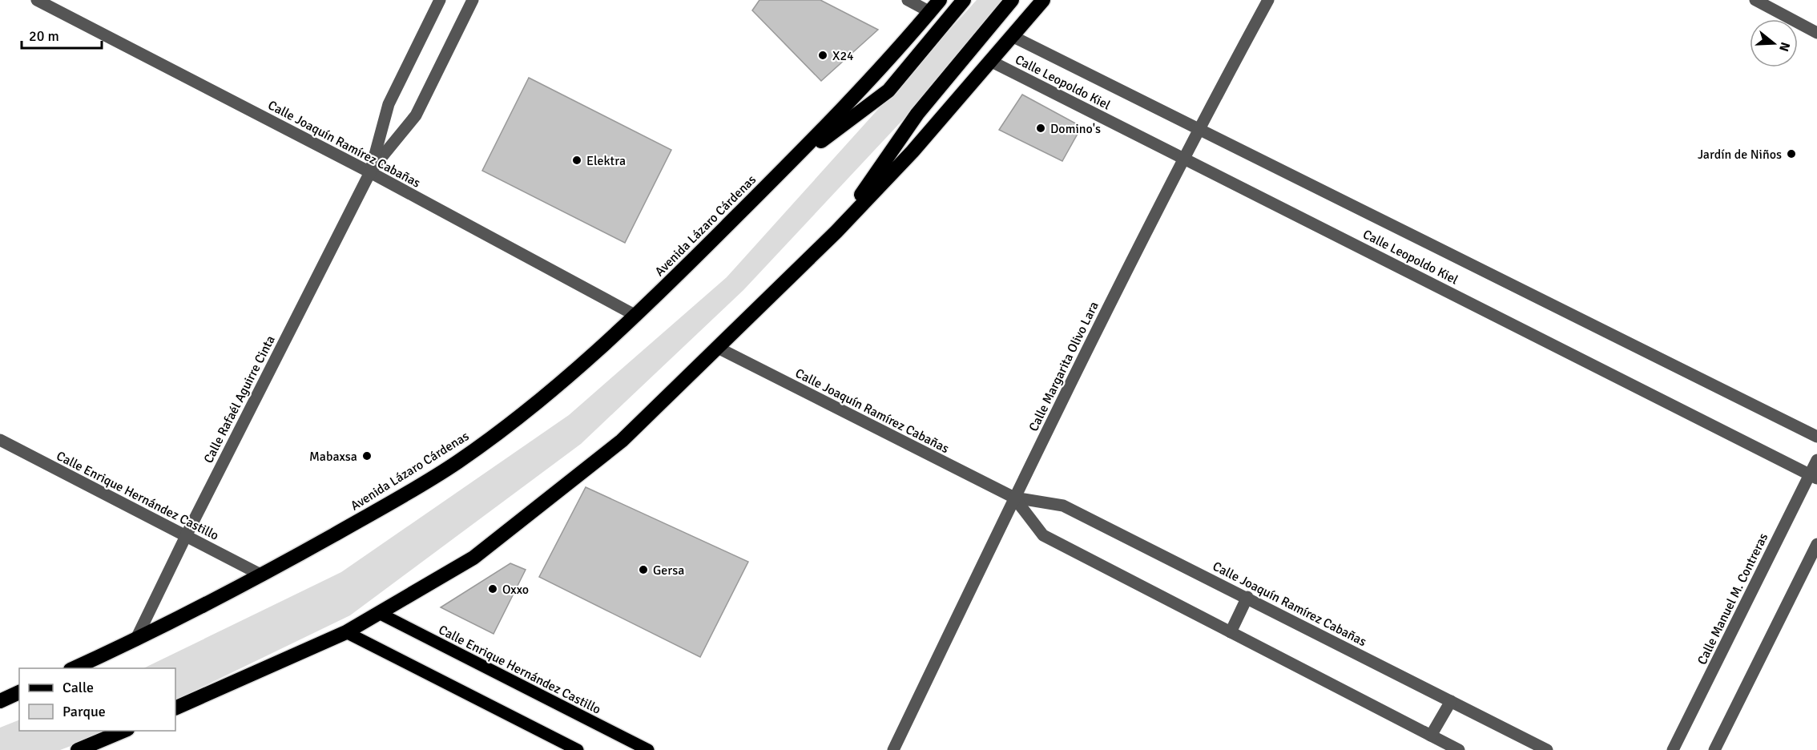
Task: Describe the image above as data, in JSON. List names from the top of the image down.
{
  "streets": {
    "highway": ["Avenida Lázaro Cárdenas"],
    "main road": ["Calle Enrique Hernández Castillo"],
    "street": [
      "Calle Leopoldo Kiel",
      "Calle Joaquín Ramírez Cabañas",
      "Calle Margarita Olivo Lara",
      "Calle Rafaél Aguirre Cinta",
      "Calle Manuel M. Contreras"
    ]
  },
  "crossings": [
    ["Calle Leopoldo Kiel", "Calle Margarita Olivo Lara"],
    ["Calle Leopoldo Kiel", "Calle Manuel M. Contreras"],
    ["Calle Joaquín Ramírez Cabañas", "Avenida Lázaro Cárdenas"],
    ["Calle Joaquín Ramírez Cabañas", "Calle Margarita Olivo Lara"],
    ["Calle Joaquín Ramírez Cabañas", "Calle Rafaél Aguirre Cinta"],
    ["Avenida Lázaro Cárdenas", "Calle Rafaél Aguirre Cinta"],
    ["Avenida Lázaro Cárdenas", "Calle Enrique Hernández Castillo"],
    ["Calle Rafaél Aguirre Cinta", "Calle Enrique Hernández Castillo"]
  ],
  "places": [
    "X24",
    "Domino's",
    "Jardín de Niños",
    "Elektra",
    "Mabaxsa",
    "Gersa",
    "Oxxo"
  ],
  "legend": ["Calle", "Parque"],
  "scale_bar": "20 m",
  "north": "right"
}
